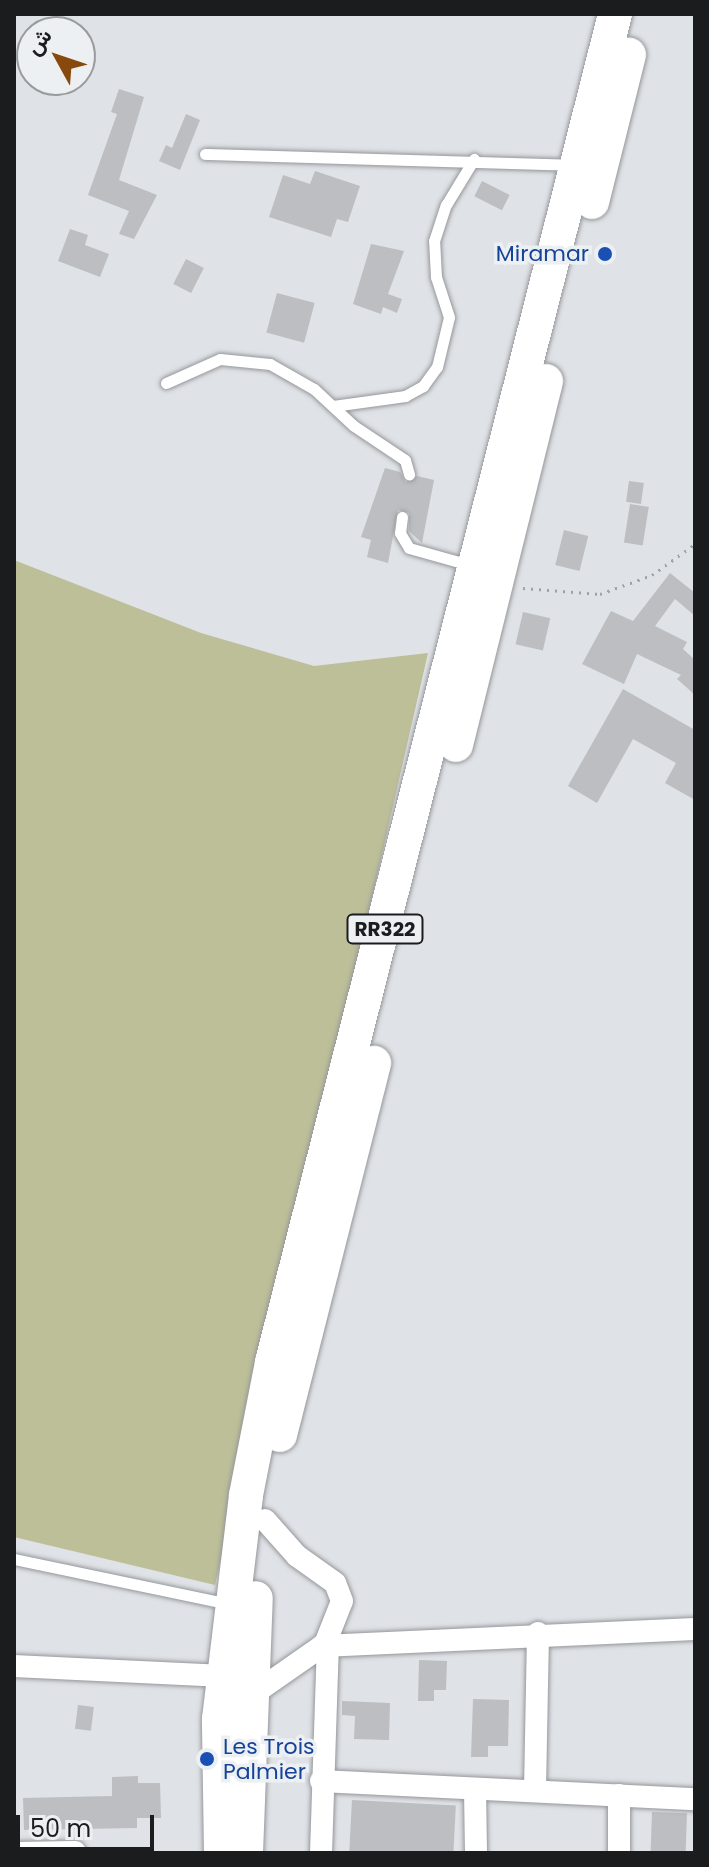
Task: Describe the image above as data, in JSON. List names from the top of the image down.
{
  "streets": {
    "main road": ["RR322"]
  },
  "places": ["Miramar", "Les Trois Palmier"],
  "scale_bar": "50 m",
  "north": "top left"
}
